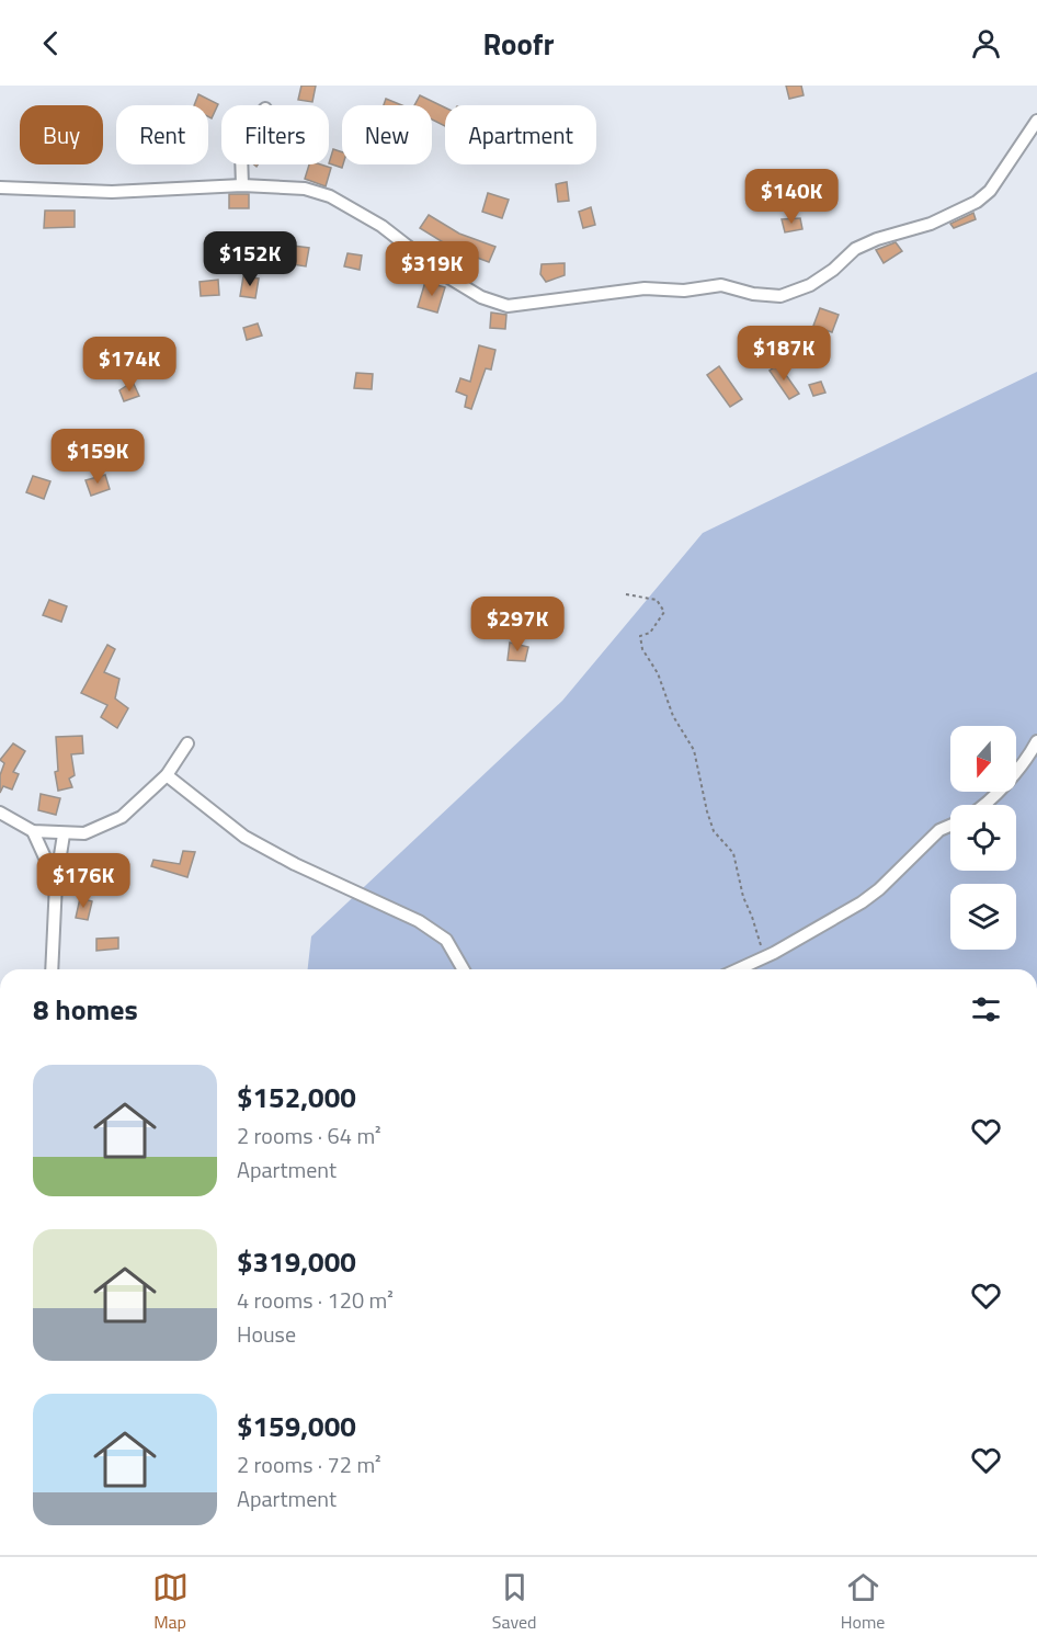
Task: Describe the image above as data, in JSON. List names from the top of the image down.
{
  "north": "bottom",
  "page": {
    "header": "Roofr",
    "chip": [
      "Buy",
      "Rent",
      "Filters",
      "New",
      "Apartment"
    ],
    "price": [
      "$140K",
      "$152K",
      "$319K",
      "$187K",
      "$174K",
      "$159K",
      "$297K",
      "$176K"
    ],
    "heading": "8 homes",
    "list": [
      {
        "name": "$152,000",
        "note": "2 rooms · 64 m² · Apartment"
      },
      {
        "name": "$319,000",
        "note": "4 rooms · 120 m² · House"
      },
      {
        "name": "$159,000",
        "note": "2 rooms · 72 m² · Apartment"
      }
    ],
    "tabs": ["Map", "Saved", "Home"]
  }
}
